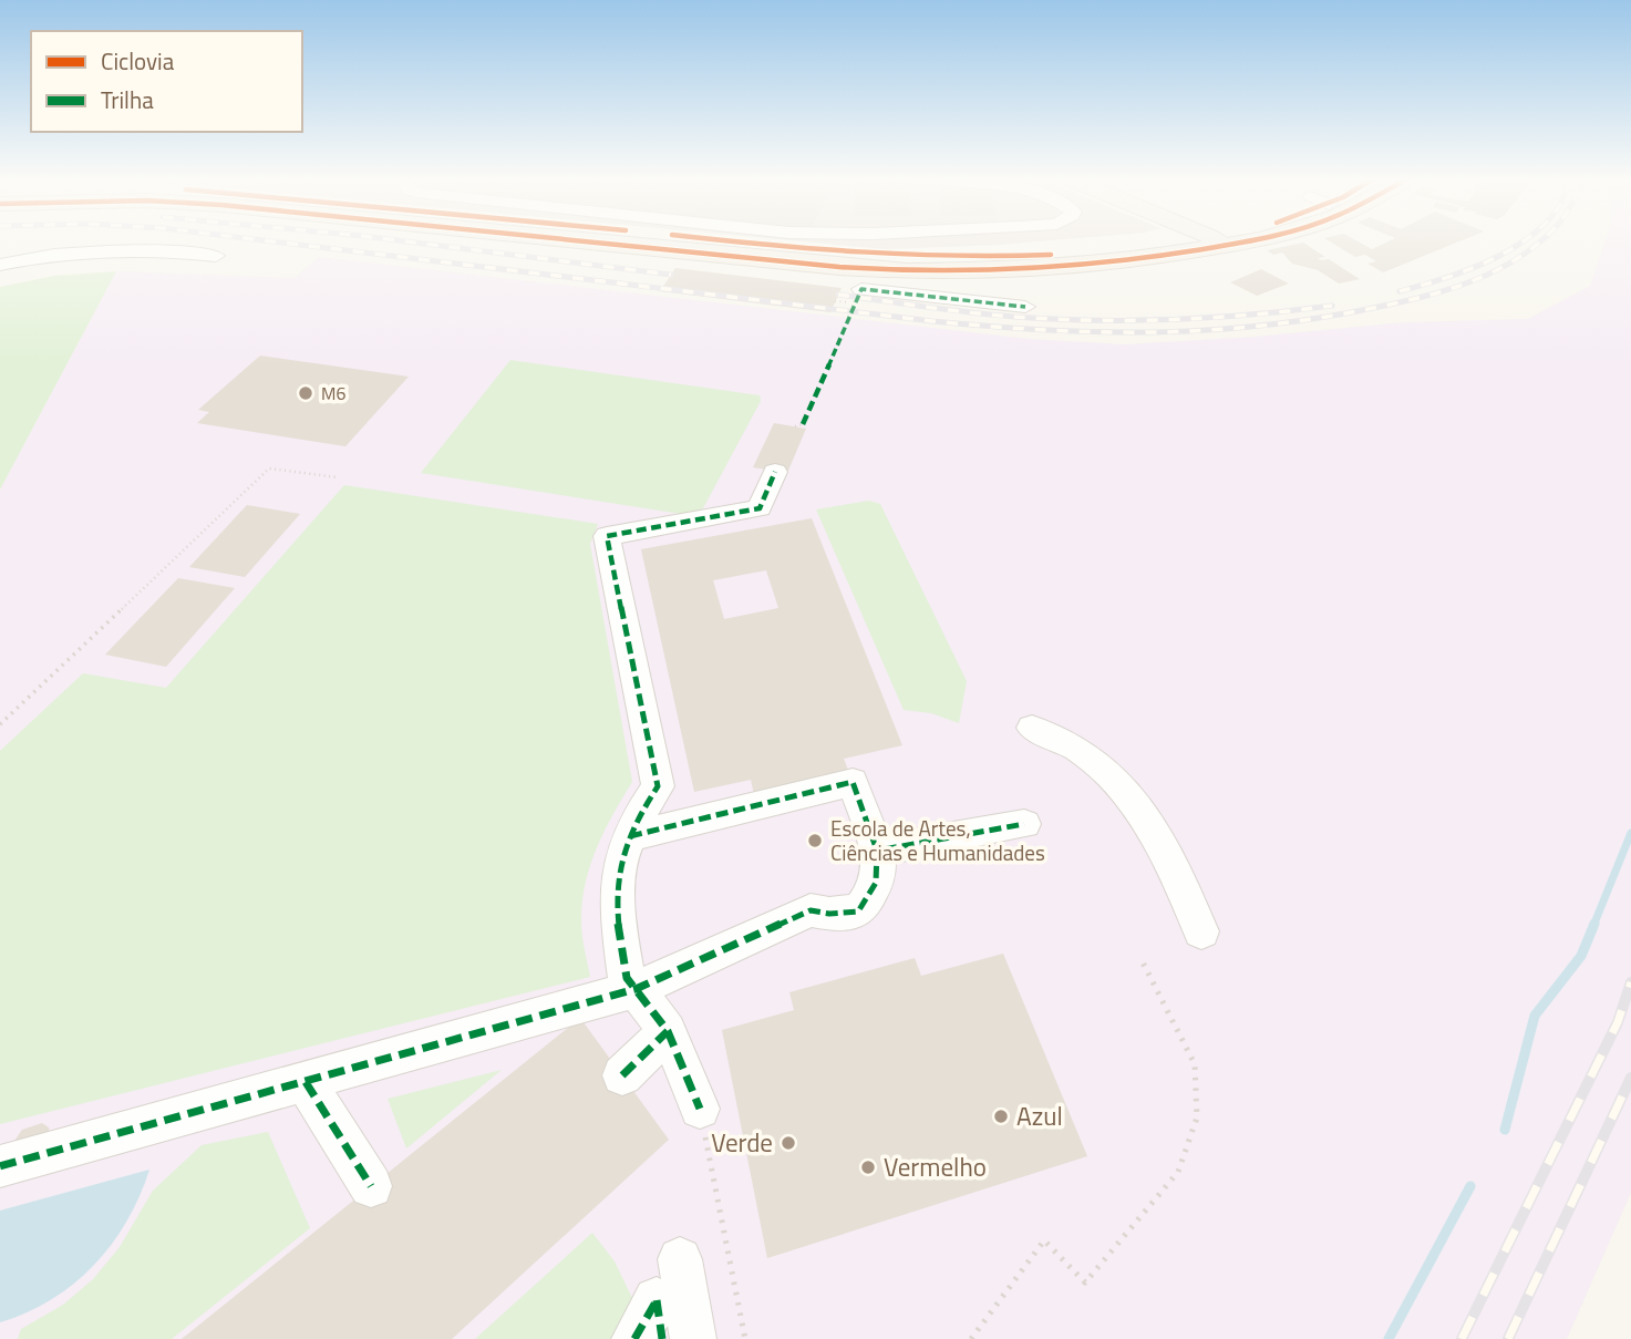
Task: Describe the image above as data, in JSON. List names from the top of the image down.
{
  "places": [
    "M6",
    "Escola de Artes, Ciências e Humanidades",
    "Azul",
    "Verde",
    "Vermelho"
  ],
  "legend": ["Ciclovia", "Trilha"]
}
